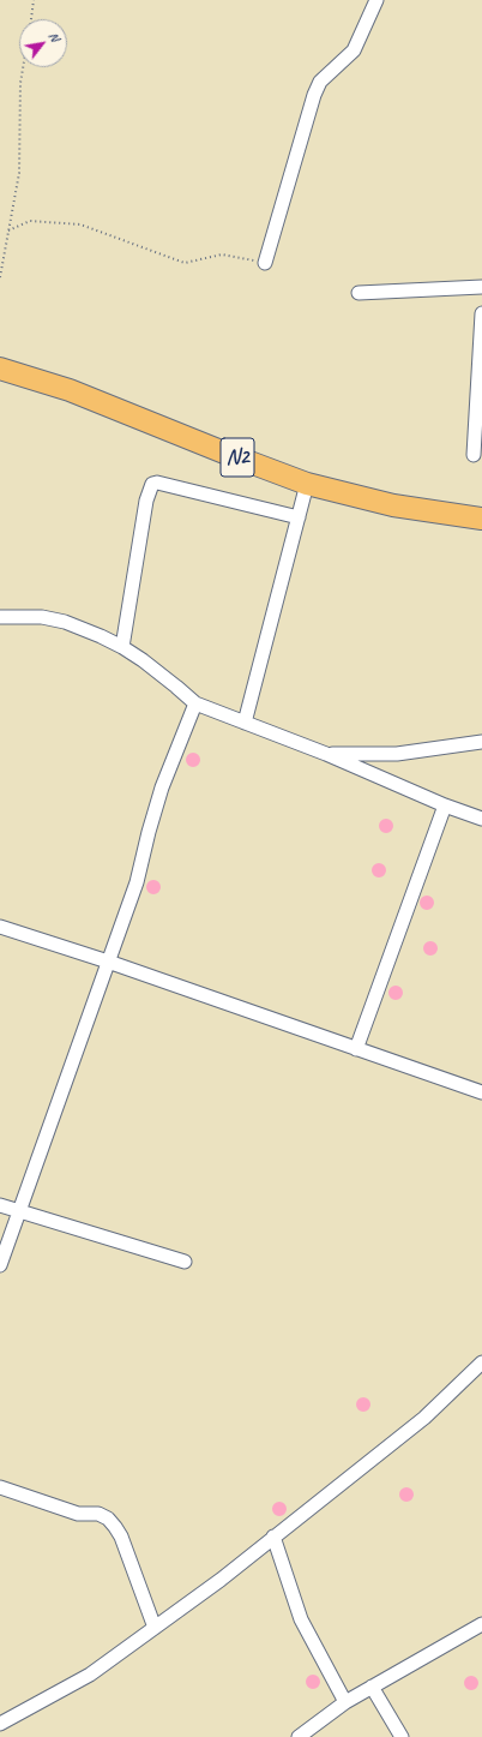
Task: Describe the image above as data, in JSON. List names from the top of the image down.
{
  "streets": {
    "highway": ["N2"]
  },
  "north": "top right"
}
